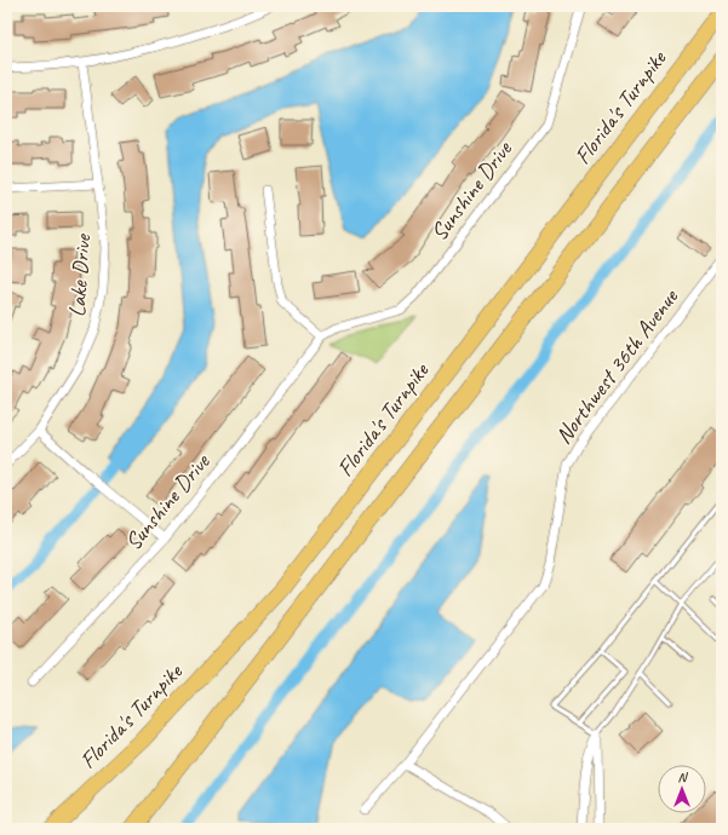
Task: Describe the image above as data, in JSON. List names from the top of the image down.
{
  "streets": {
    "highway": ["Florida's Turnpike"],
    "street": ["Sunshine Drive", "Lake Drive", "Northwest 36th Avenue"]
  },
  "north": "top"
}
